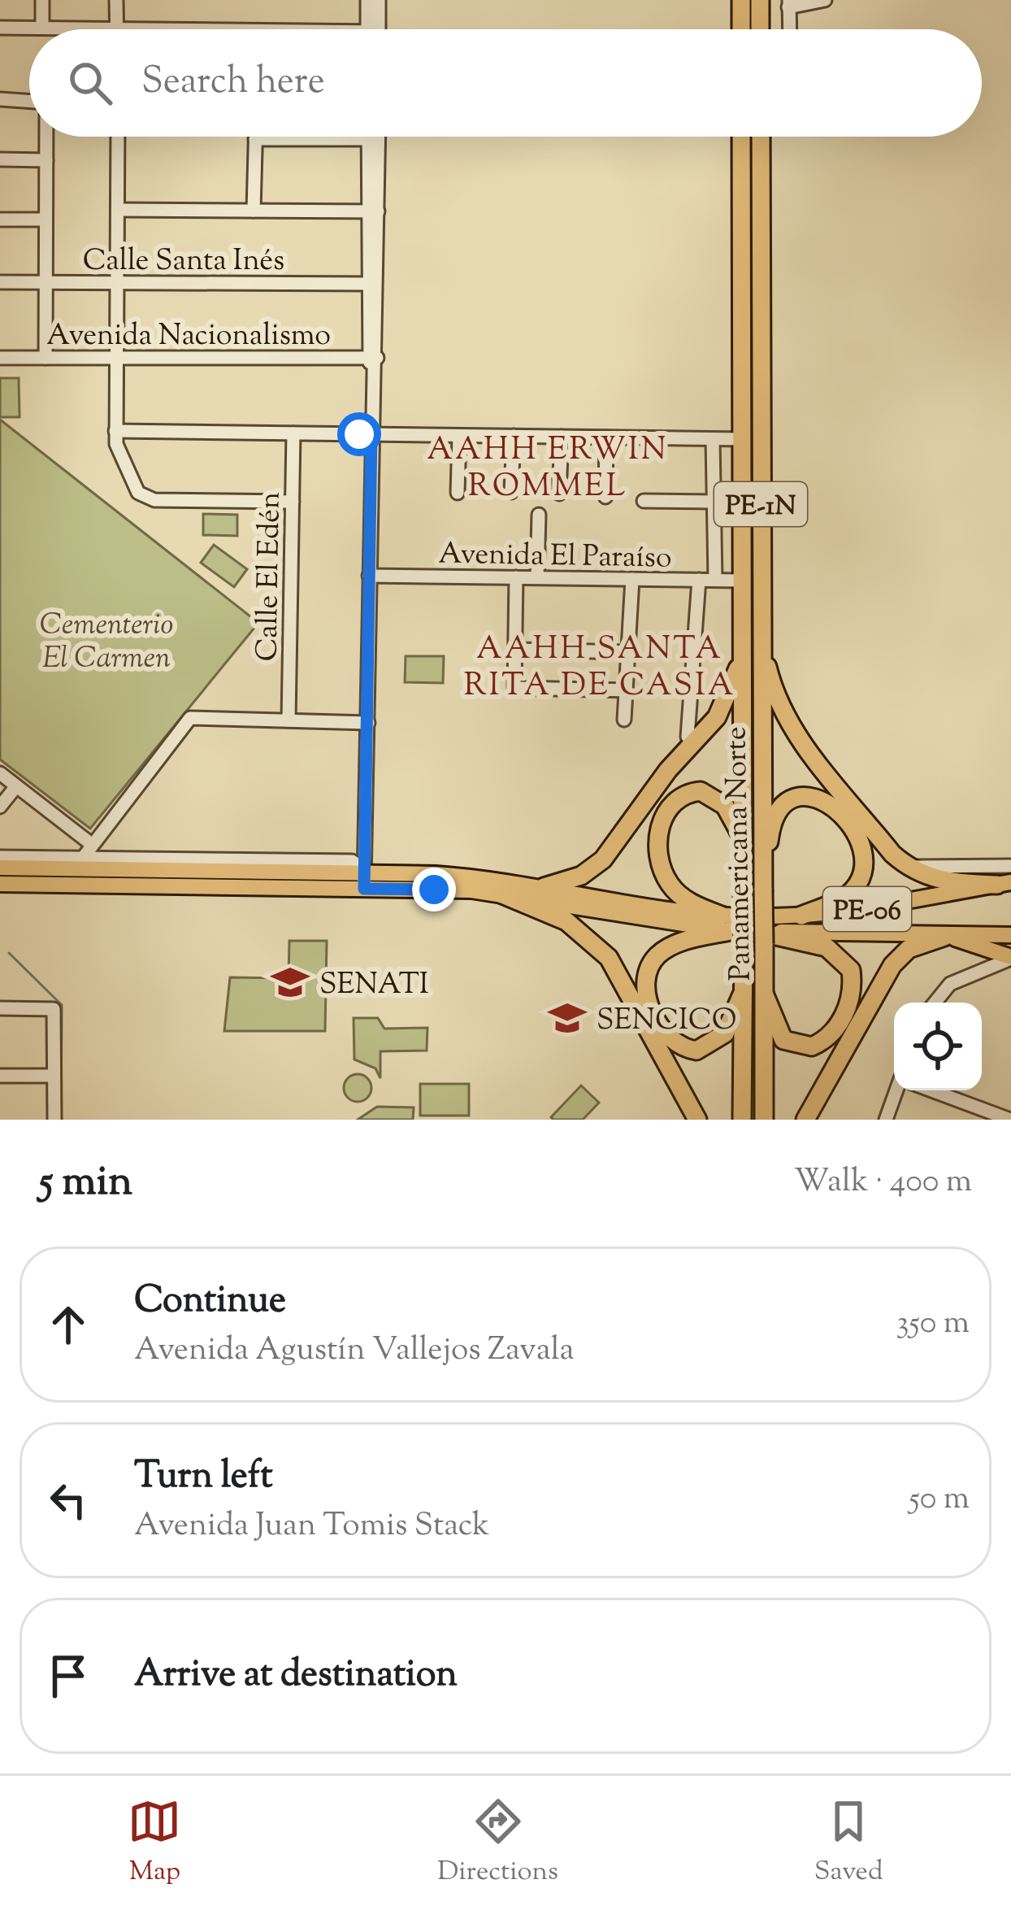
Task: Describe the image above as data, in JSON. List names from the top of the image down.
{
  "streets": {
    "highway": ["PE-1N", "Panamericana Norte"],
    "main road": ["PE-06"],
    "street": [
      "Calle Santa Inés",
      "Avenida Nacionalismo",
      "Avenida El Paraíso",
      "Calle El Edén"
    ]
  },
  "crossings": [
    ["Avenida El Paraíso", "Panamericana Norte"],
    ["Panamericana Norte", "PE-06"]
  ],
  "districts": ["AAHH ERWIN ROMMEL", "AAHH SANTA RITA DE CASIA"],
  "parks": ["Cementerio El Carmen"],
  "places": {
    "school or university": ["SENATI", "SENCICO"]
  },
  "page": {
    "search": "Search here",
    "heading": ["5 min", "Walk · 400 m"],
    "list": [
      ["Continue", "Avenida Agustín Vallejos Zavala", "350 m"],
      ["Turn left", "Avenida Juan Tomis Stack", "50 m"],
      "Arrive at destination"
    ],
    "nav": ["Map", "Directions", "Saved"]
  }
}
